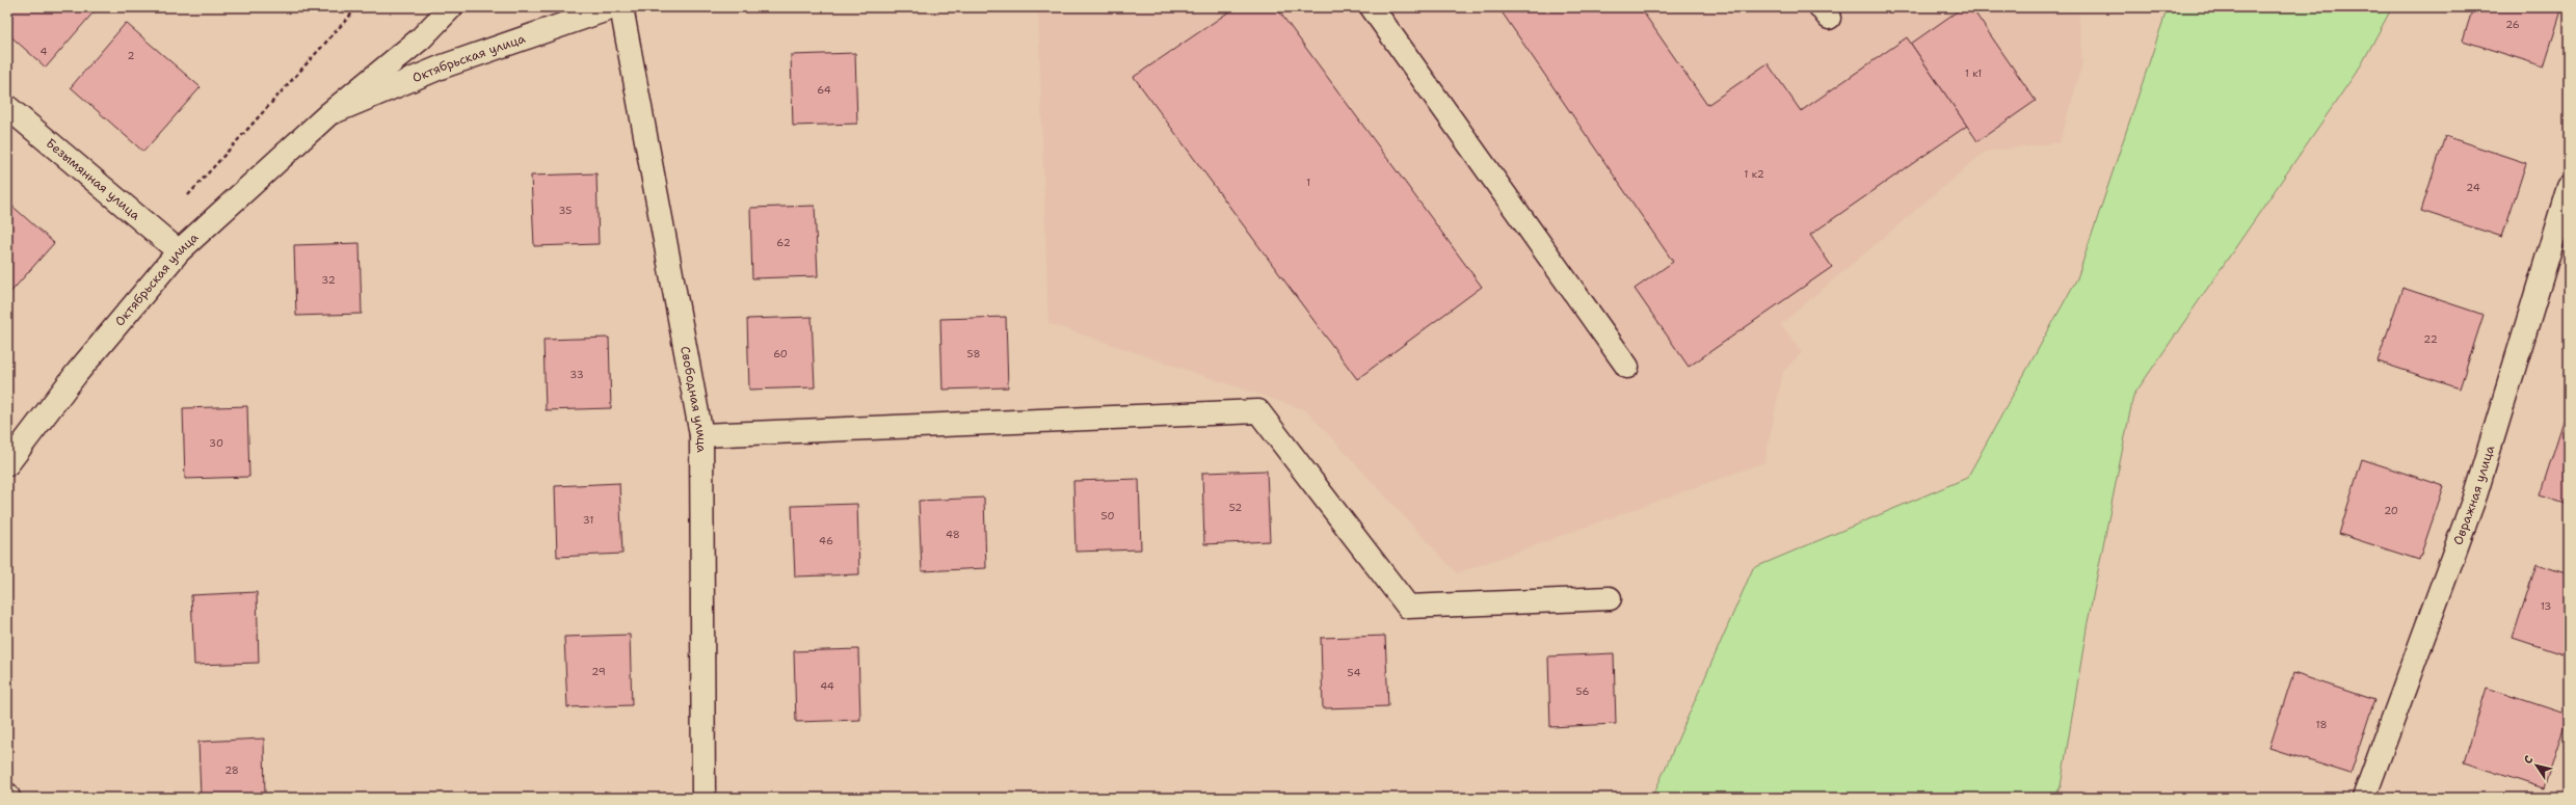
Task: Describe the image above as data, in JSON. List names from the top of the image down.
{
  "streets": {
    "street": [
      "Октябрьская улица",
      "Безымянная улица",
      "Свободная улица",
      "Овражная улица"
    ]
  },
  "crossings": [
    ["Октябрьская улица", "Безымянная улица"]
  ],
  "house_numbers": [
    "26",
    "4",
    "2",
    "1 к1",
    "64",
    "1 к2",
    "1",
    "24",
    "35",
    "62",
    "32",
    "22",
    "60",
    "58",
    "33",
    "30",
    "52",
    "20",
    "50",
    "31",
    "48",
    "46",
    "13",
    "29",
    "54",
    "44",
    "56",
    "18",
    "28"
  ],
  "north": "top left"
}
